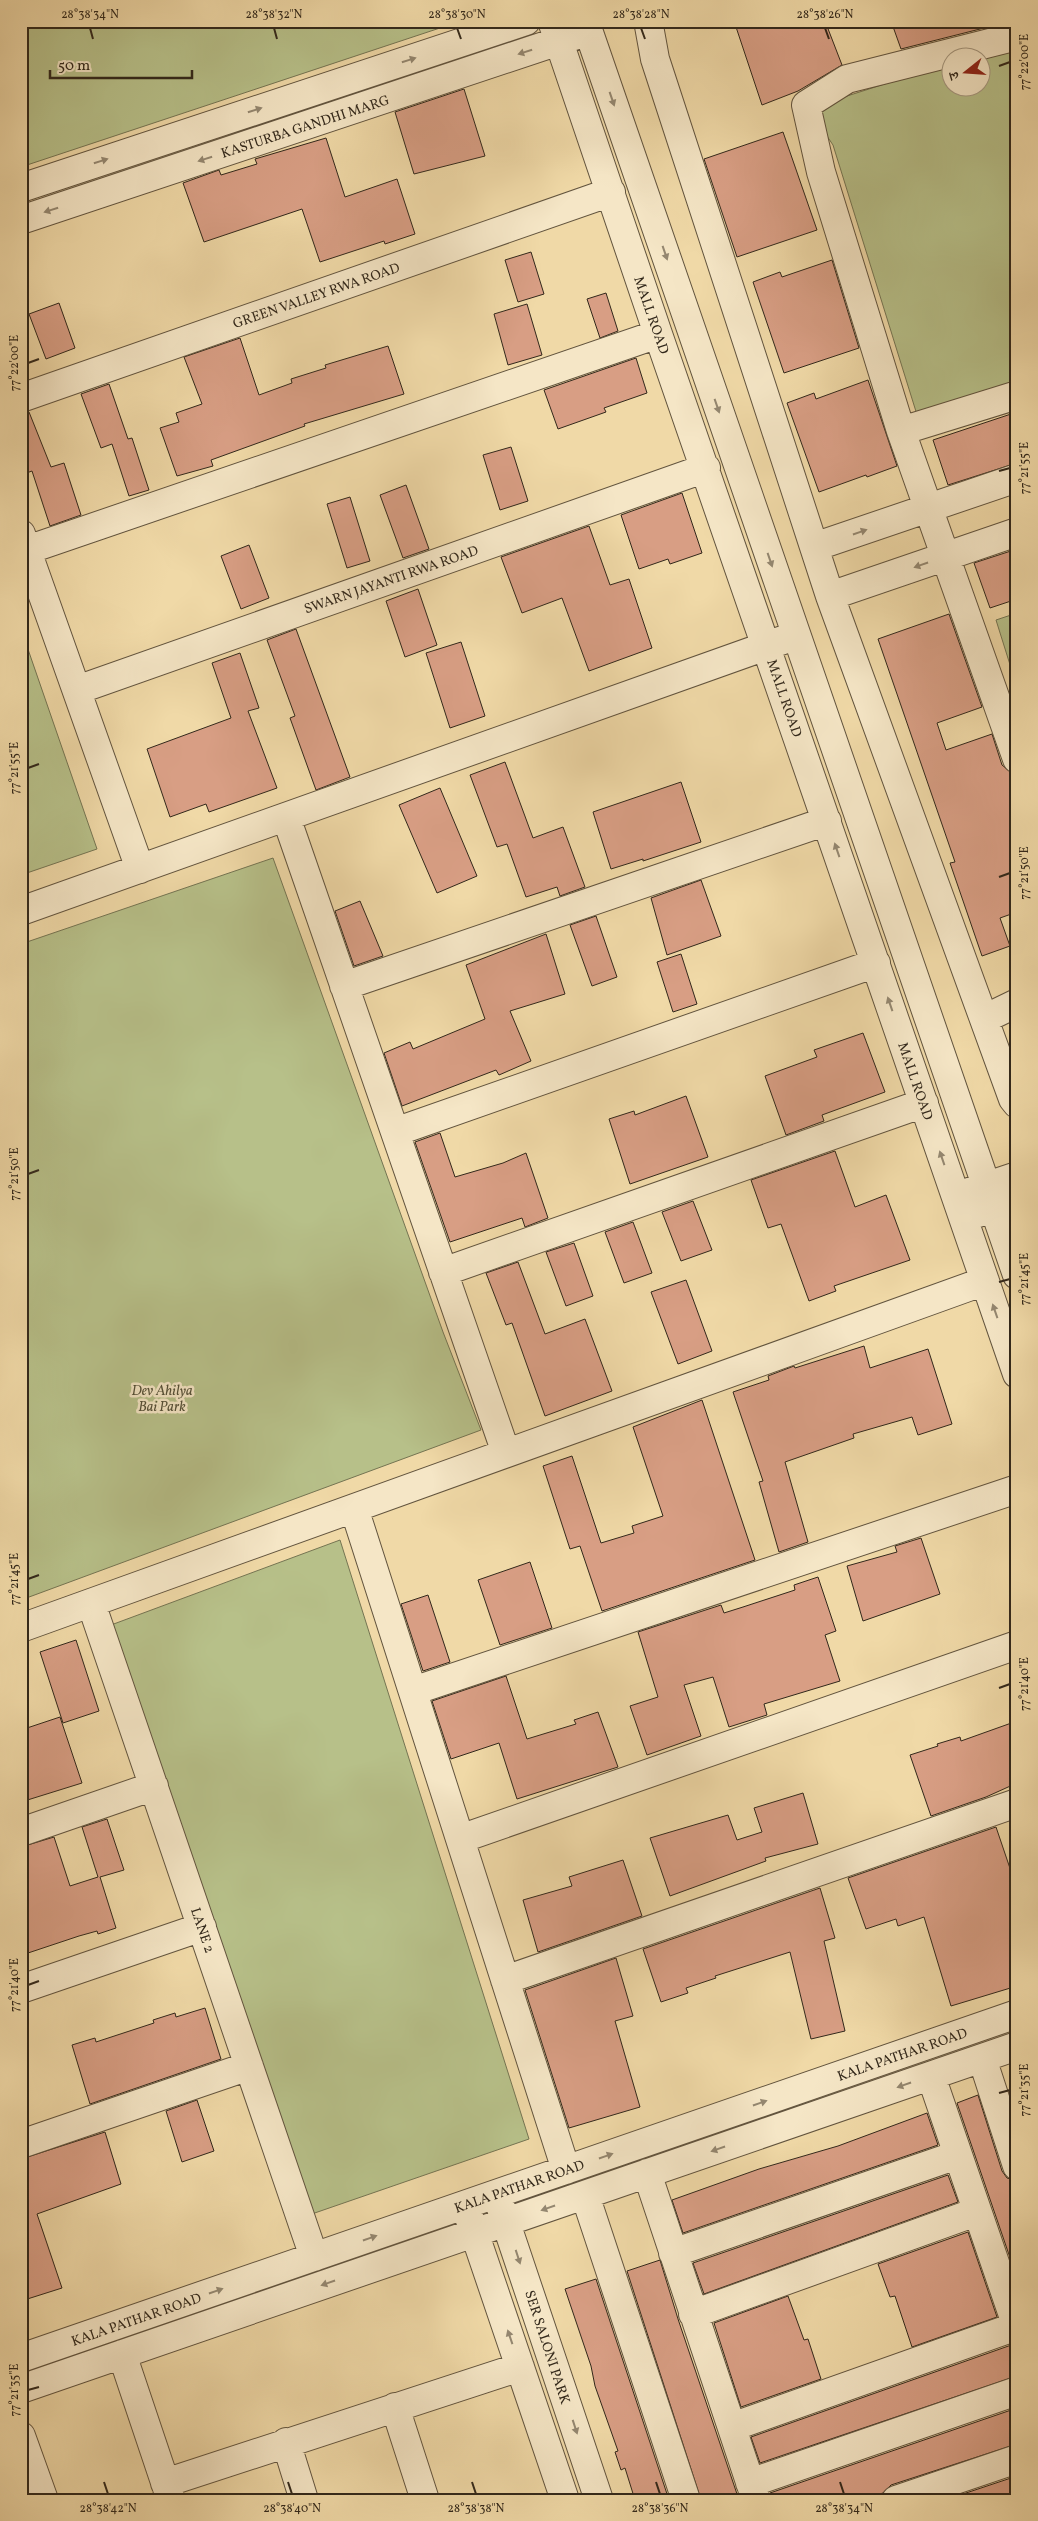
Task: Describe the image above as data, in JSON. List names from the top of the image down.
{
  "streets": {
    "street": [
      "KASTURBA GANDHI MARG",
      "GREEN VALLEY RWA ROAD",
      "MALL ROAD",
      "SWARN JAYANTI RWA ROAD",
      "LANE 2",
      "KALA PATHAR ROAD",
      "SER SALONI PARK"
    ]
  },
  "crossings": [
    ["KASTURBA GANDHI MARG", "MALL ROAD"],
    ["GREEN VALLEY RWA ROAD", "MALL ROAD"],
    ["MALL ROAD", "SWARN JAYANTI RWA ROAD"],
    ["LANE 2", "KALA PATHAR ROAD"],
    ["KALA PATHAR ROAD", "SER SALONI PARK"]
  ],
  "parks": ["Dev Ahilya Bai Park"],
  "scale_bar": "50 m",
  "north": "left",
  "coordinates": [
    "28°38'34\"N",
    "28°38'32\"N",
    "28°38'30\"N",
    "28°38'28\"N",
    "28°38'26\"N",
    "77°22'00\"E",
    "77°21'55\"E",
    "77°21'50\"E",
    "77°21'45\"E",
    "77°21'40\"E",
    "77°21'35\"E",
    "28°38'42\"N",
    "28°38'40\"N",
    "28°38'38\"N",
    "28°38'36\"N"
  ]
}
